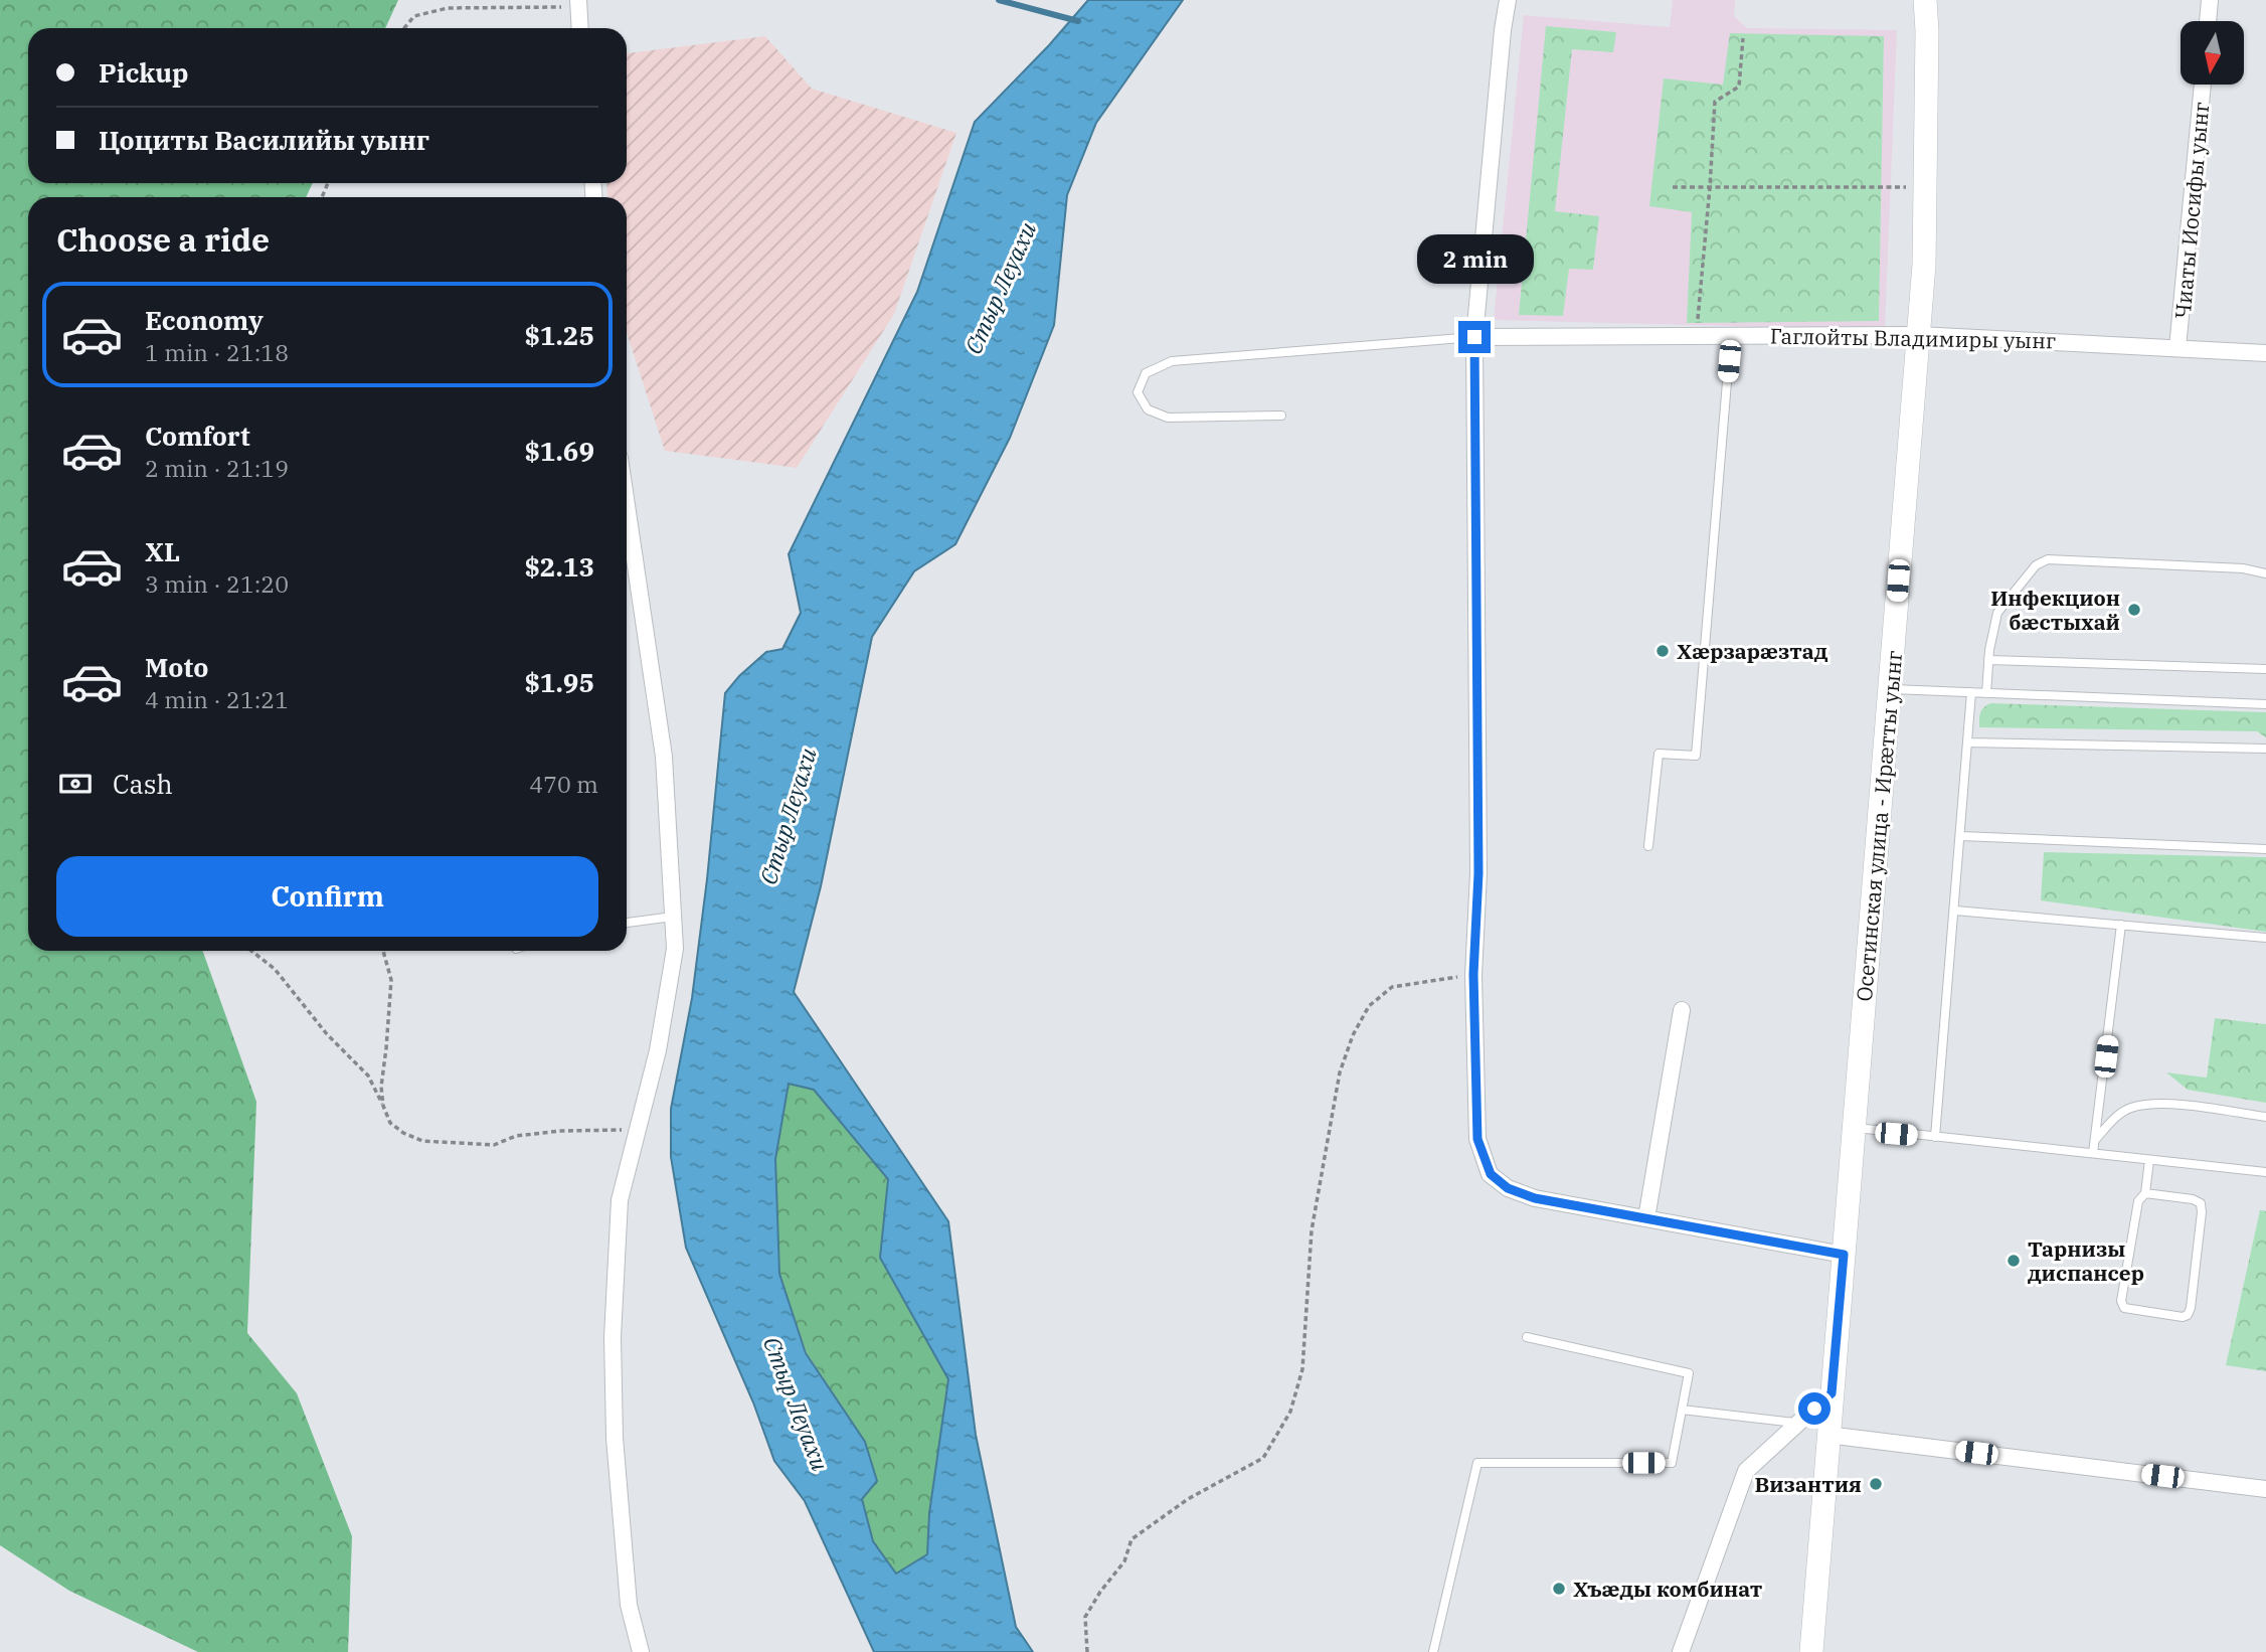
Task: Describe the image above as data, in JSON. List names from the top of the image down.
{
  "streets": {
    "street": ["Чиаты Иосифы уынг", "Гаглойты Владимиры уынг", "Осетинская улица - Ирæтты уынг"]
  },
  "crossings": [
    ["Чиаты Иосифы уынг", "Гаглойты Владимиры уынг"],
    ["Гаглойты Владимиры уынг", "Осетинская улица - Ирæтты уынг"]
  ],
  "water": ["Стыр Леуахи"],
  "places": [
    "Инфекцион бæстыхай",
    "Хæрзарæзтад",
    "Тарнизы диспансер",
    "Византия",
    "Хъæды комбинат"
  ],
  "north": "bottom",
  "page": {
    "banner": ["Pickup", "Цоциты Василийы уынг"],
    "heading": "Choose a ride",
    "bubble": "2 min",
    "list": [
      {
        "name": "Economy",
        "note": "1 min · 21:18",
        "value": "$1.25"
      },
      {
        "name": "Comfort",
        "note": "2 min · 21:19",
        "value": "$1.69"
      },
      {
        "name": "XL",
        "note": "3 min · 21:20",
        "value": "$2.13"
      },
      {
        "name": "Moto",
        "note": "4 min · 21:21",
        "value": "$1.95"
      }
    ],
    "pay": ["Cash", "470 m"],
    "buttons": "Confirm"
  }
}
